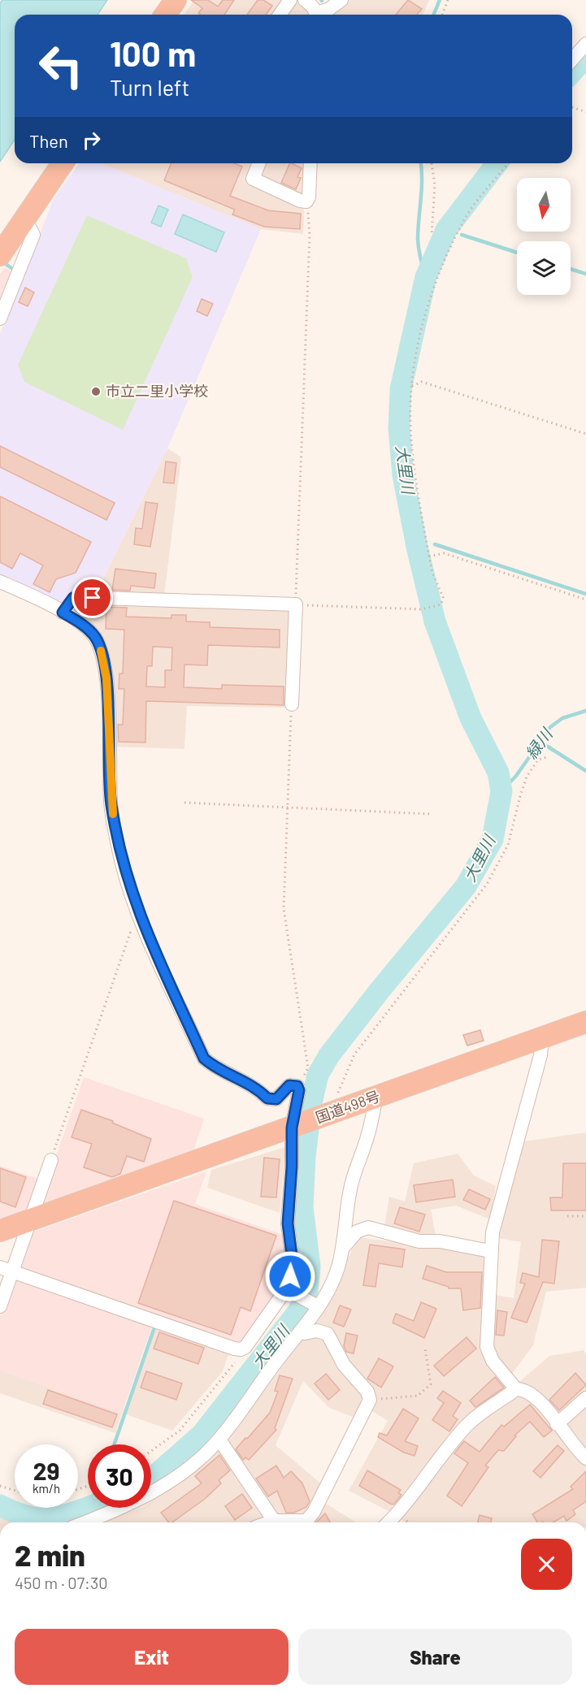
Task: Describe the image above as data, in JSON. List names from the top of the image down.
{
  "streets": {
    "highway": ["国道498号"]
  },
  "water": ["大里川", "緑川"],
  "places": ["市立二里小学校"],
  "north": "bottom",
  "page": {
    "turn": ["100 m", "Turn left"],
    "then": "Then",
    "speed": "29 km/h",
    "limit": "30",
    "heading": ["2 min", "450 m · 07:30"],
    "buttons": ["Exit", "Share"]
  }
}
